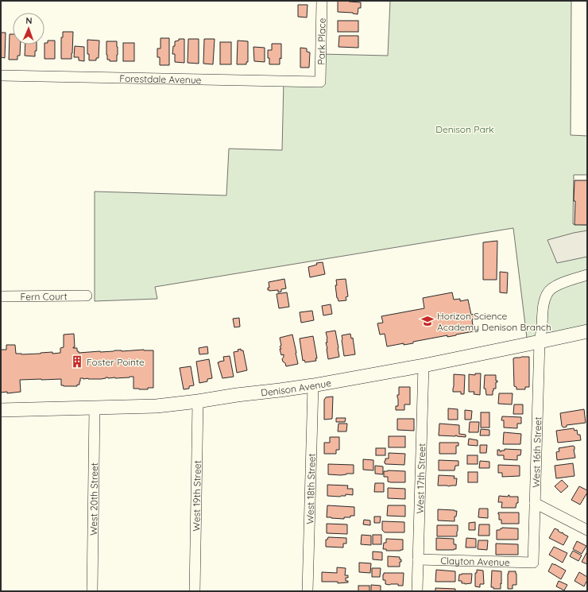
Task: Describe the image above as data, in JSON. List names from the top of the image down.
{
  "streets": {
    "main road": ["Denison Avenue"],
    "street": [
      "Park Place",
      "Forestdale Avenue",
      "Fern Court",
      "West 16th Street",
      "West 17th Street",
      "West 18th Street",
      "West 19th Street",
      "West 20th Street",
      "Clayton Avenue"
    ]
  },
  "crossings": [
    ["Park Place", "Forestdale Avenue"],
    ["Denison Avenue", "West 16th Street"],
    ["Denison Avenue", "West 17th Street"],
    ["Denison Avenue", "West 18th Street"],
    ["Denison Avenue", "West 19th Street"],
    ["Denison Avenue", "West 20th Street"],
    ["West 16th Street", "Clayton Avenue"],
    ["West 17th Street", "Clayton Avenue"]
  ],
  "parks": ["Denison Park"],
  "places": {
    "school or university": ["Horizon Science Academy Denison Branch"],
    "building": ["Foster Pointe"]
  },
  "north": "top"
}
